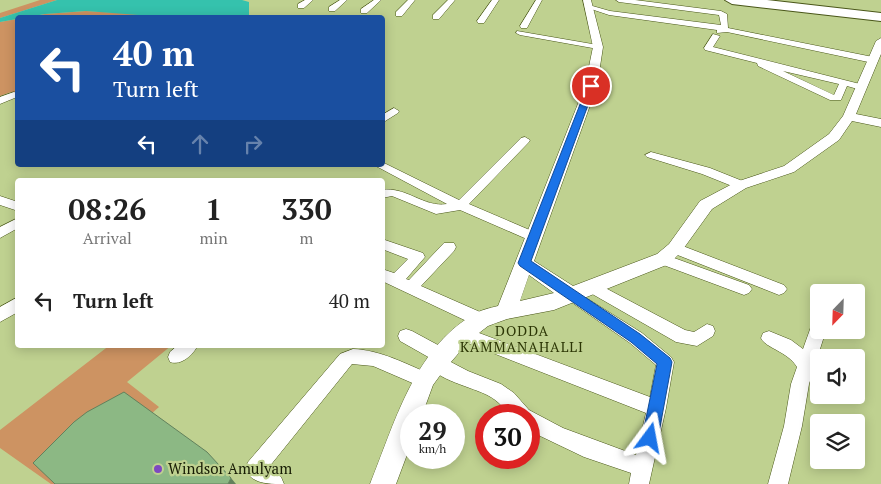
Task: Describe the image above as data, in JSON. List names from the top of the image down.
{
  "districts": ["DODDA KAMMANAHALLI"],
  "places": ["Windsor Amulyam"],
  "north": "bottom left",
  "page": {
    "turn": ["40 m", "Turn left"],
    "eta": [
      "08:26",
      "Arrival",
      "1",
      "min",
      "330",
      "m"
    ],
    "list": [
      {
        "name": "Turn left",
        "value": "40 m"
      }
    ],
    "speed": "29 km/h",
    "limit": "30"
  }
}
